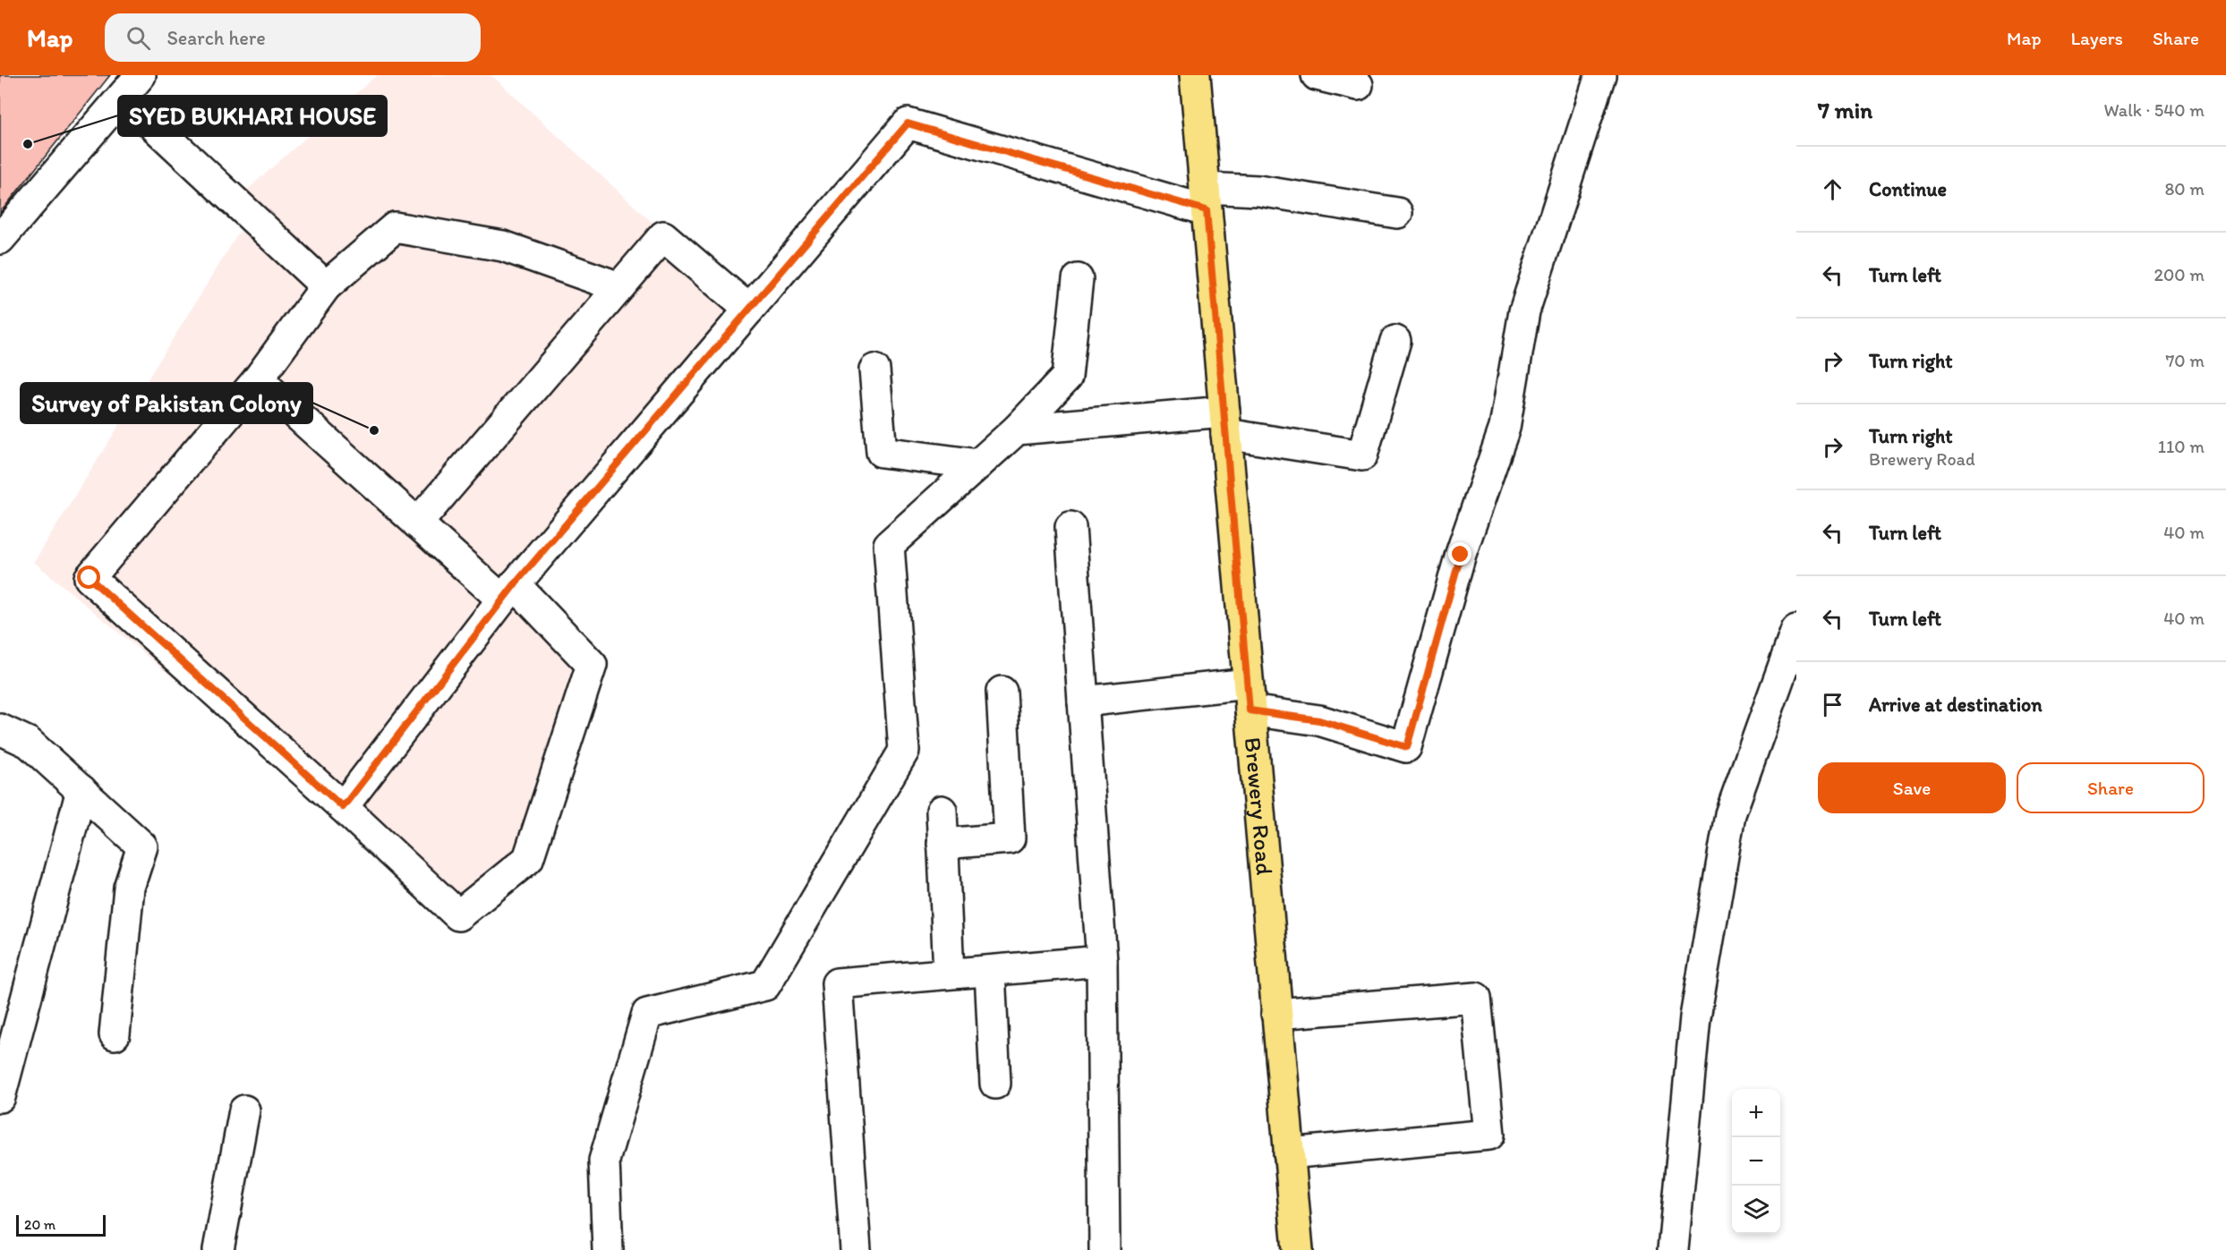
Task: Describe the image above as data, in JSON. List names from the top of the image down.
{
  "streets": {
    "main road": ["Brewery Road"]
  },
  "places": ["SYED BUKHARI HOUSE", "Survey of Pakistan Colony"],
  "scale_bar": "20 m",
  "page": {
    "header": "Map",
    "search": "Search here",
    "nav": ["Map", "Layers", "Share"],
    "heading": ["7 min", "Walk · 540 m"],
    "list": [
      ["Continue", "80 m"],
      ["Turn left", "200 m"],
      ["Turn right", "70 m"],
      ["Turn right", "Brewery Road", "110 m"],
      ["Turn left", "40 m"],
      ["Turn left", "40 m"],
      "Arrive at destination"
    ],
    "buttons": ["Save", "Share"],
    "map_buttons": ["+", "−"],
    "scale": "20 m"
  }
}
